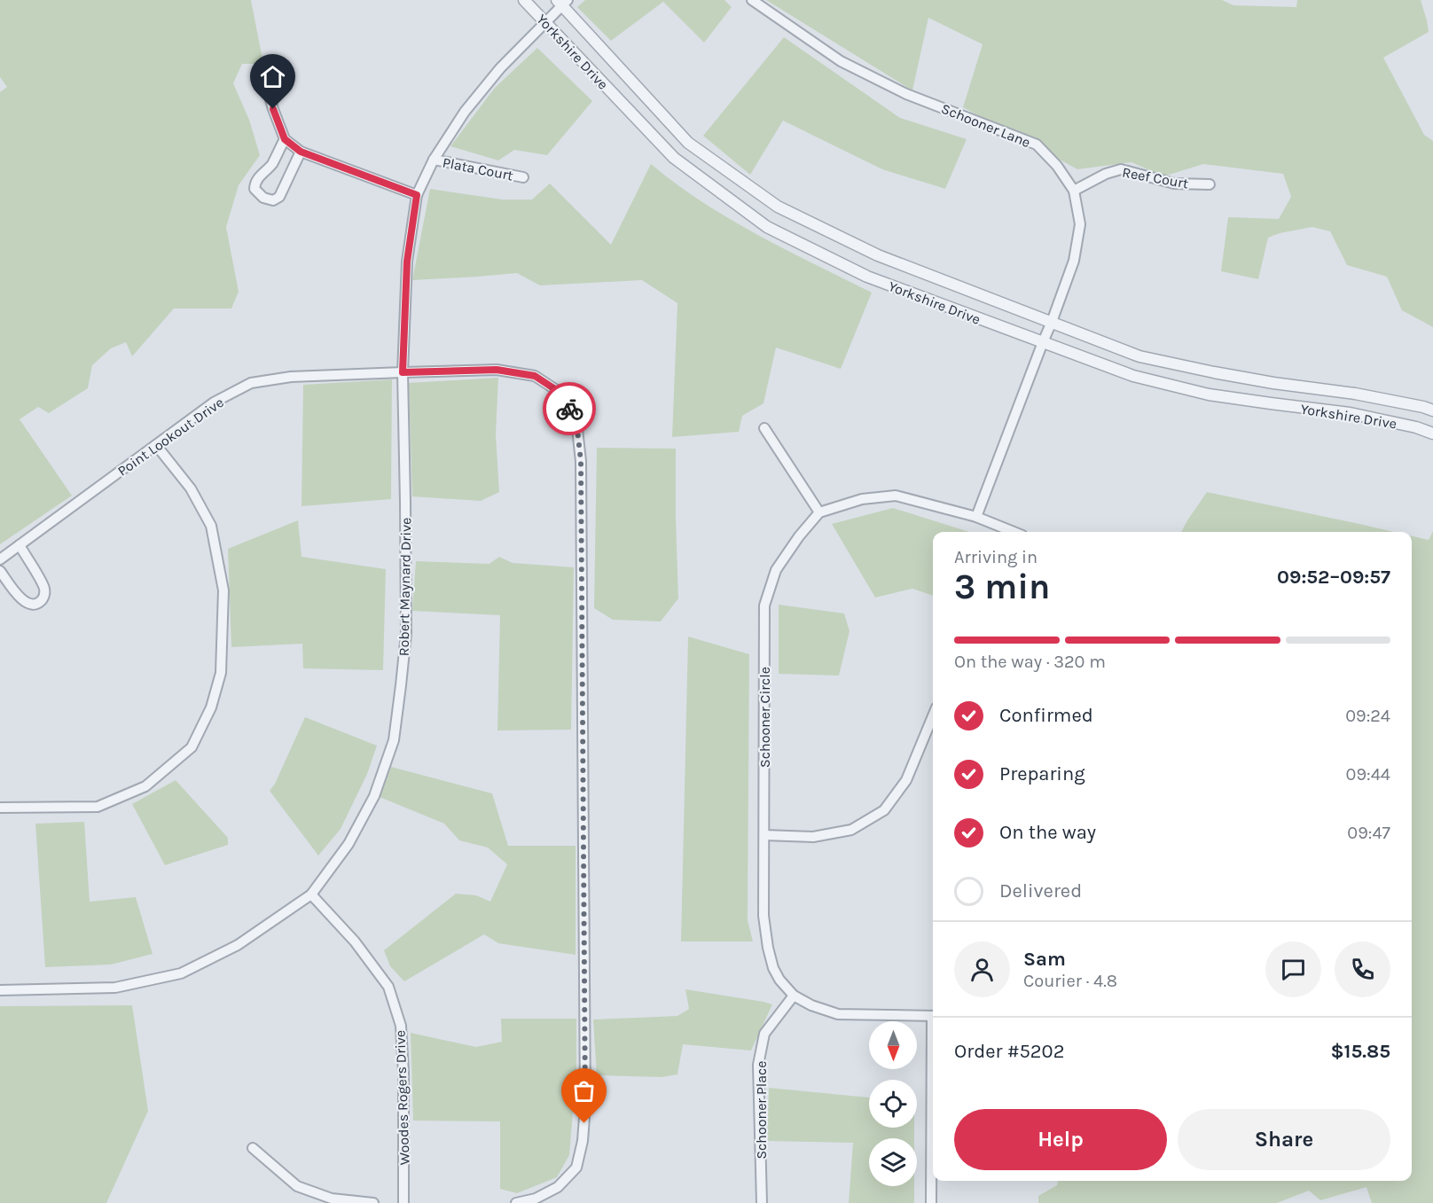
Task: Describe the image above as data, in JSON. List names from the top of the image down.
{
  "streets": {
    "street": [
      "Yorkshire Drive",
      "Schooner Lane",
      "Plata Court",
      "Reef Court",
      "Point Lookout Drive",
      "Robert Maynard Drive",
      "Schooner Circle",
      "Woodes Rogers Drive",
      "Schooner Place"
    ]
  },
  "crossings": [
    ["Yorkshire Drive", "Schooner Lane"],
    ["Yorkshire Drive", "Robert Maynard Drive"],
    ["Schooner Lane", "Reef Court"],
    ["Plata Court", "Robert Maynard Drive"],
    ["Point Lookout Drive", "Robert Maynard Drive"],
    ["Robert Maynard Drive", "Woodes Rogers Drive"],
    ["Schooner Circle", "Schooner Place"]
  ],
  "north": "bottom",
  "page": {
    "heading": ["3 min", "Arriving in", "09:52–09:57"],
    "panel": [
      "Sam",
      "Courier · 4.8",
      "Order #5202",
      "$15.85"
    ],
    "bar": "On the way · 320 m",
    "list": [
      ["Confirmed", "09:24"],
      ["Preparing", "09:44"],
      ["On the way", "09:47"],
      "Delivered"
    ],
    "buttons": ["Help", "Share"]
  }
}
